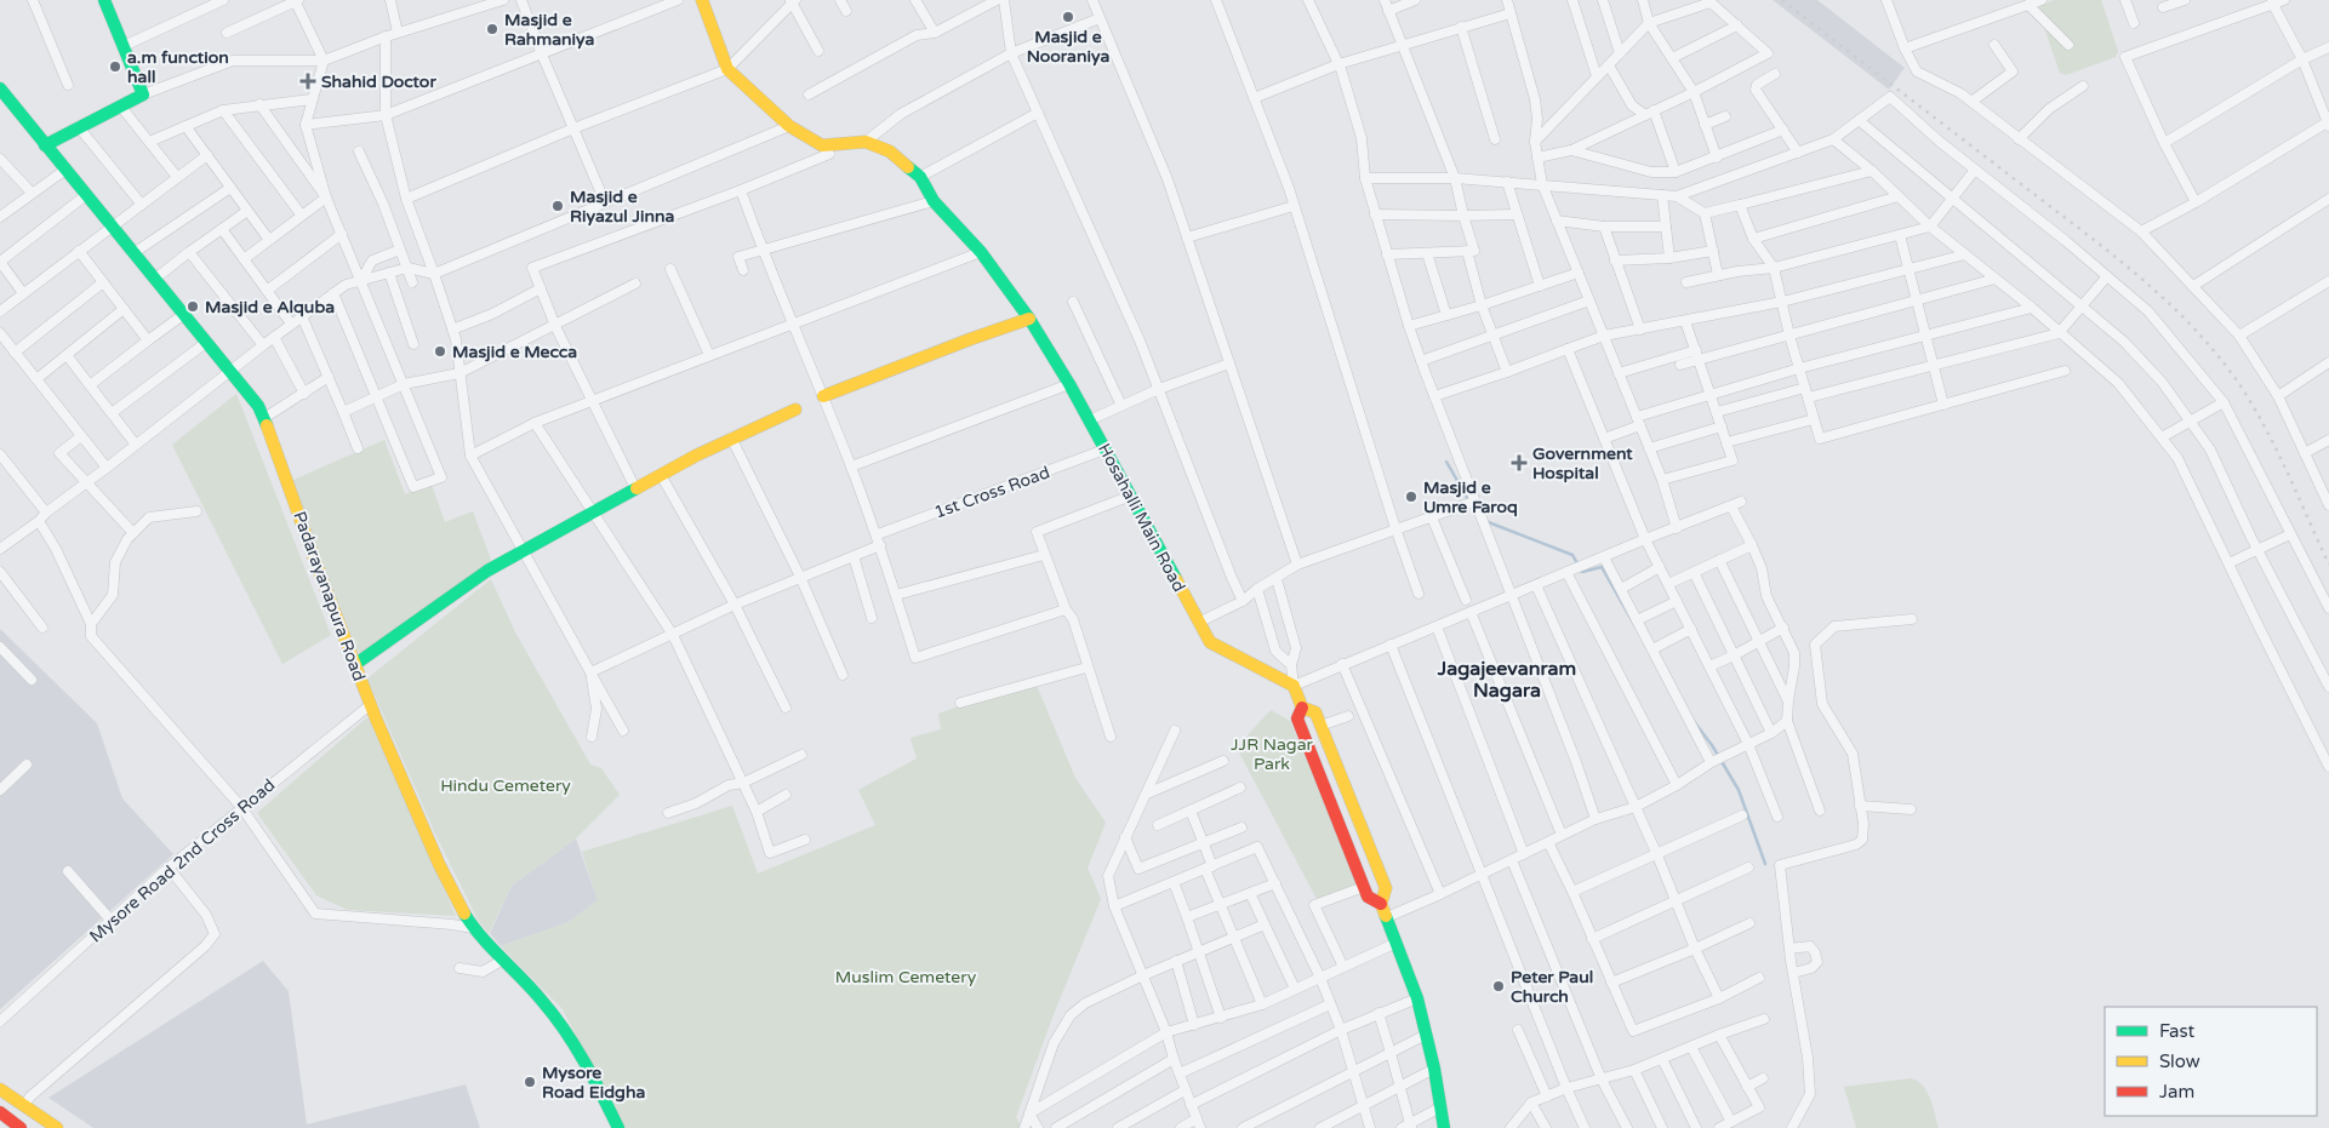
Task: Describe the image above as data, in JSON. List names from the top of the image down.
{
  "streets": {
    "main road": ["Hosahalli Main Road", "Padarayanapura Road"],
    "street": ["1st Cross Road", "Mysore Road 2nd Cross Road"]
  },
  "crossings": [
    ["1st Cross Road", "Hosahalli Main Road"],
    ["Padarayanapura Road", "Mysore Road 2nd Cross Road"]
  ],
  "districts": ["Jagajeevanram Nagara"],
  "parks": ["JJR Nagar Park", "Hindu Cemetery", "Muslim Cemetery"],
  "places": {
    "other": [
      "Masjid e Nooraniya",
      "Masjid e Rahmaniya",
      "a.m function hall",
      "Masjid e Riyazul Jinna",
      "Masjid e Alquba",
      "Masjid e Mecca",
      "Masjid e Umre Faroq",
      "Peter Paul Church",
      "Mysore Road Eidgha"
    ],
    "health": ["Shahid Doctor", "Government Hospital"]
  },
  "legend": ["Fast", "Slow", "Jam"]
}
